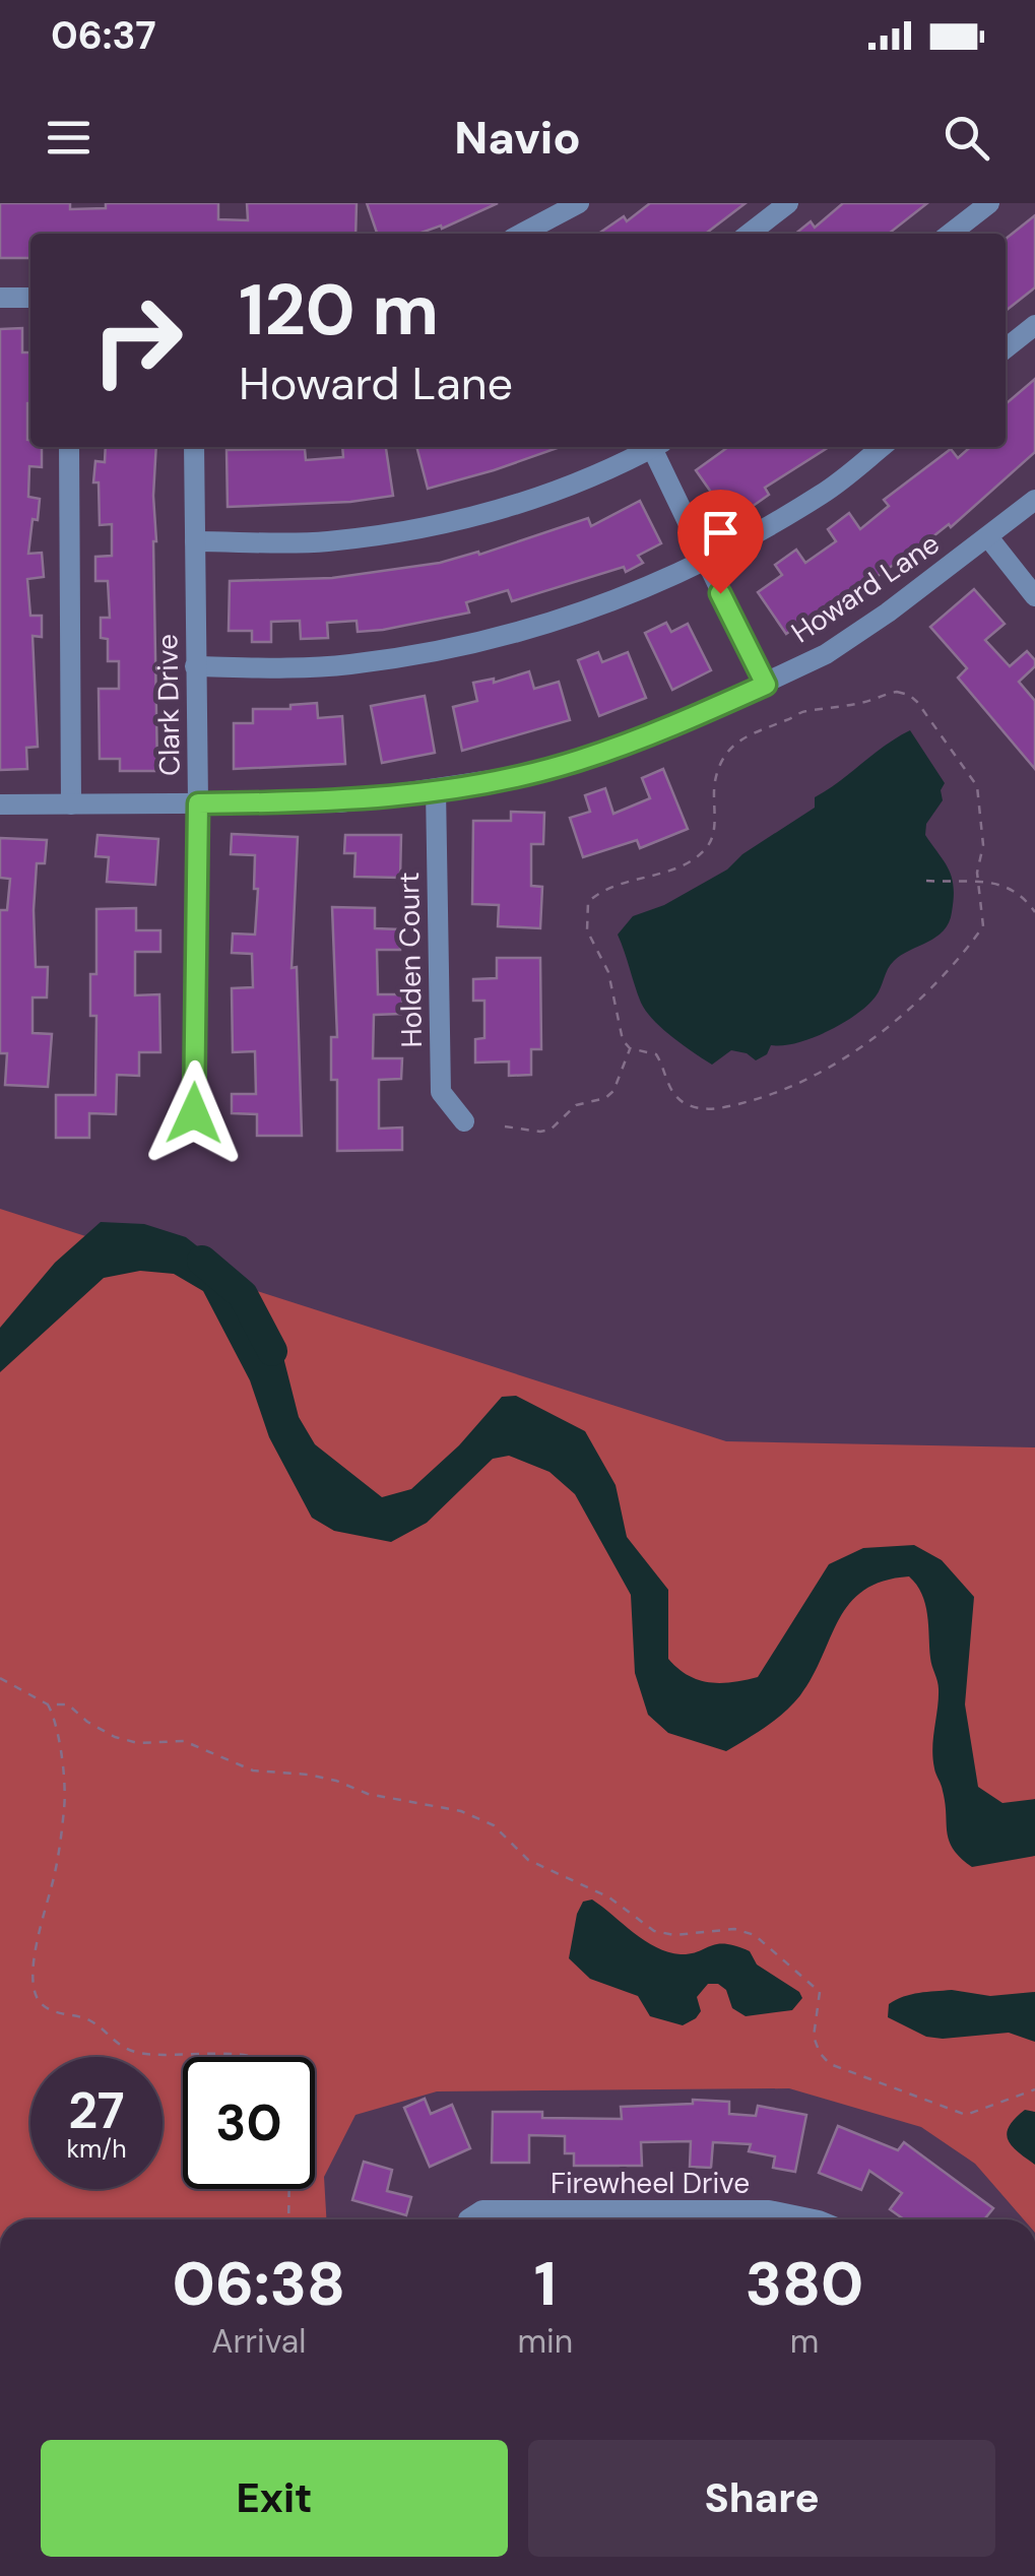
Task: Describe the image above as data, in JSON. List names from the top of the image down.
{
  "streets": {
    "street": [
      "Howard Lane",
      "Clark Drive",
      "Holden Court",
      "Firewheel Drive"
    ]
  },
  "crossings": [
    ["Howard Lane", "Clark Drive"],
    ["Howard Lane", "Holden Court"]
  ],
  "page": {
    "status": "06:37",
    "header": "Navio",
    "turn": ["120 m", "Howard Lane"],
    "speed": "27 km/h",
    "limit": "30",
    "eta": [
      "06:38",
      "Arrival",
      "1",
      "min",
      "380",
      "m"
    ],
    "buttons": ["Exit", "Share"]
  }
}
